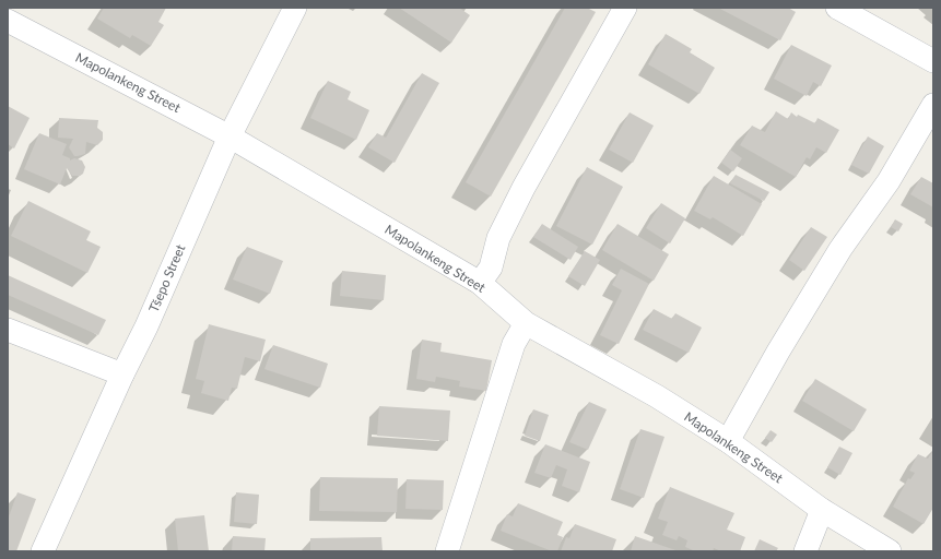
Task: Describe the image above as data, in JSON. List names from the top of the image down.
{
  "streets": {
    "street": ["Mapolankeng Street", "Tšepo Street"]
  },
  "crossings": [
    ["Mapolankeng Street", "Tšepo Street"]
  ]
}
